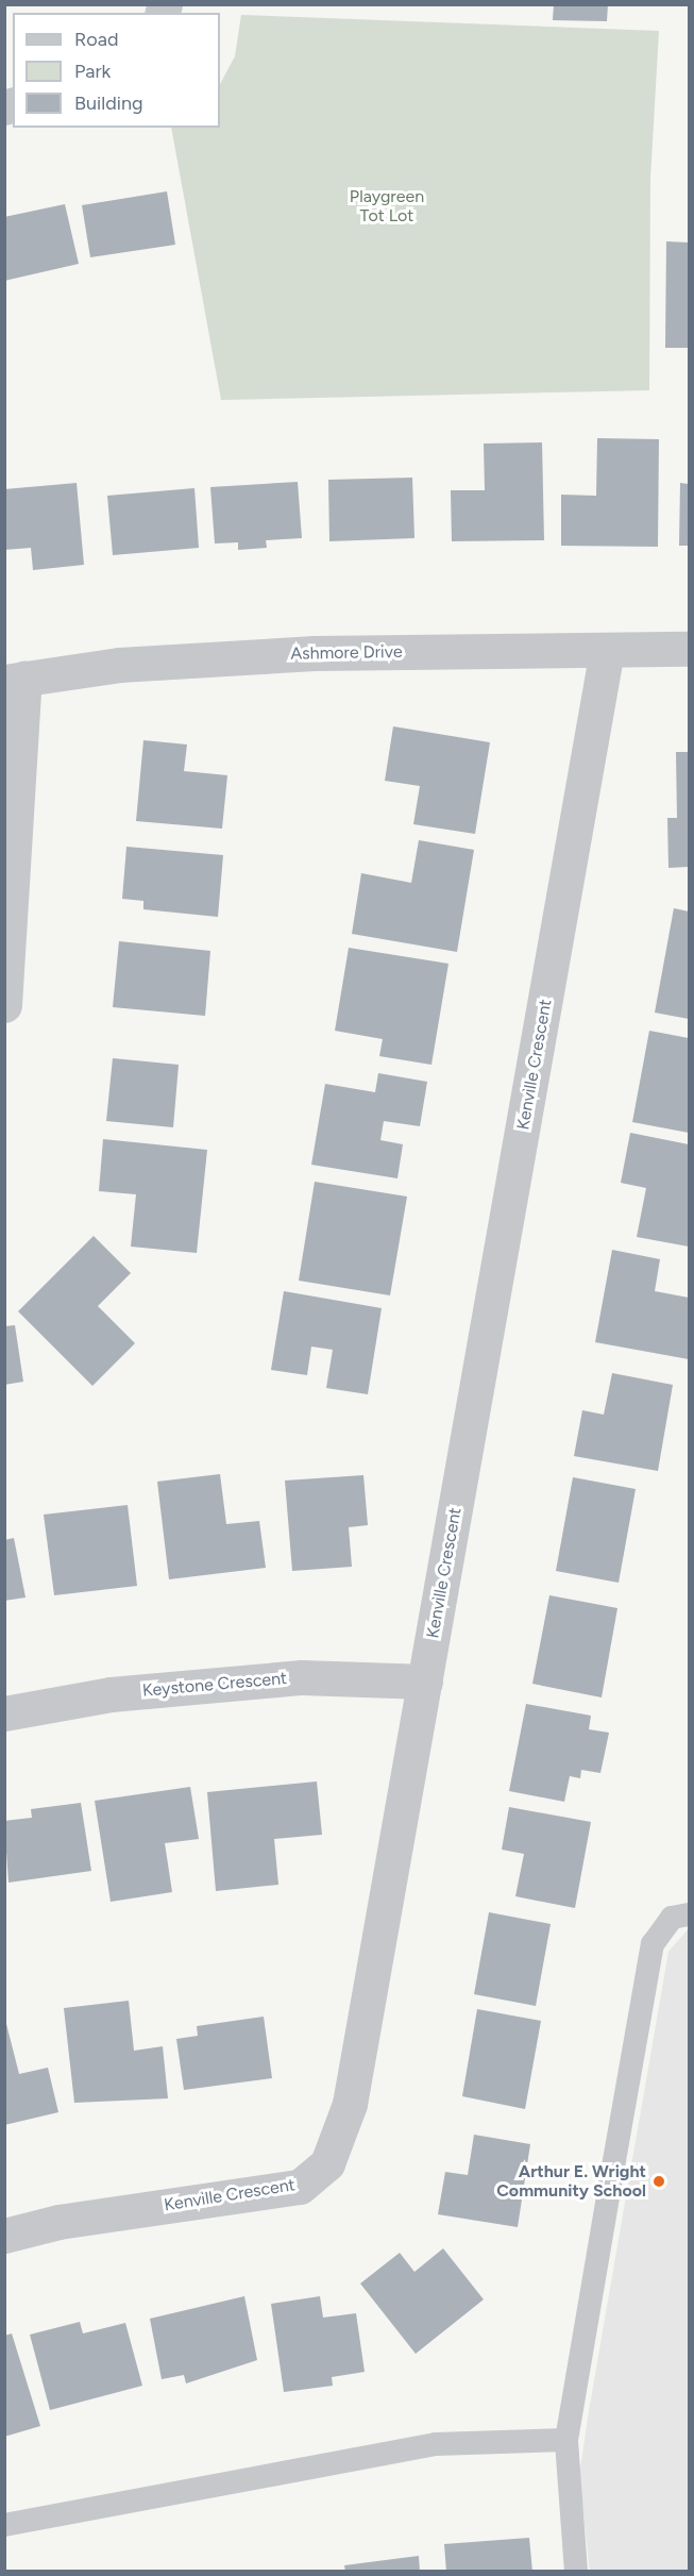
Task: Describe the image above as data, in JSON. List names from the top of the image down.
{
  "streets": {
    "street": ["Ashmore Drive", "Kenville Crescent", "Keystone Crescent"]
  },
  "crossings": [
    ["Ashmore Drive", "Kenville Crescent"],
    ["Kenville Crescent", "Keystone Crescent"]
  ],
  "parks": ["Playgreen Tot Lot"],
  "places": ["Arthur E. Wright Community School"],
  "legend": ["Road", "Park", "Building"]
}
